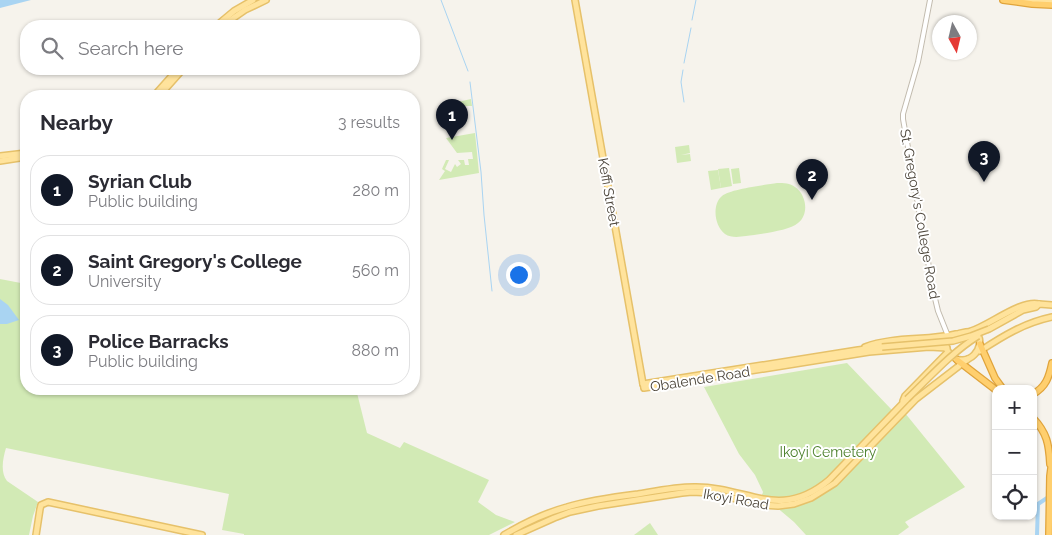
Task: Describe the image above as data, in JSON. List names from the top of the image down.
{
  "streets": {
    "main road": ["Keffi Street", "Obalende Road", "Ikoyi Road"],
    "street": ["St. Gregory's College Road"]
  },
  "crossings": [
    ["Keffi Street", "Obalende Road"],
    ["St. Gregory's College Road", "Obalende Road"],
    ["St. Gregory's College Road", "Ikoyi Road"],
    ["Obalende Road", "Ikoyi Road"]
  ],
  "parks": ["Ikoyi Cemetery"],
  "north": "bottom",
  "page": {
    "search": "Search here",
    "heading": ["Nearby", "3 results"],
    "pins": ["1", "3", "2"],
    "list": [
      {
        "mark": "1",
        "name": "Syrian Club",
        "note": "Public building",
        "value": "280 m"
      },
      {
        "mark": "2",
        "name": "Saint Gregory's College",
        "note": "University",
        "value": "560 m"
      },
      {
        "mark": "3",
        "name": "Police Barracks",
        "note": "Public building",
        "value": "880 m"
      }
    ],
    "map_buttons": ["+", "−"]
  }
}
